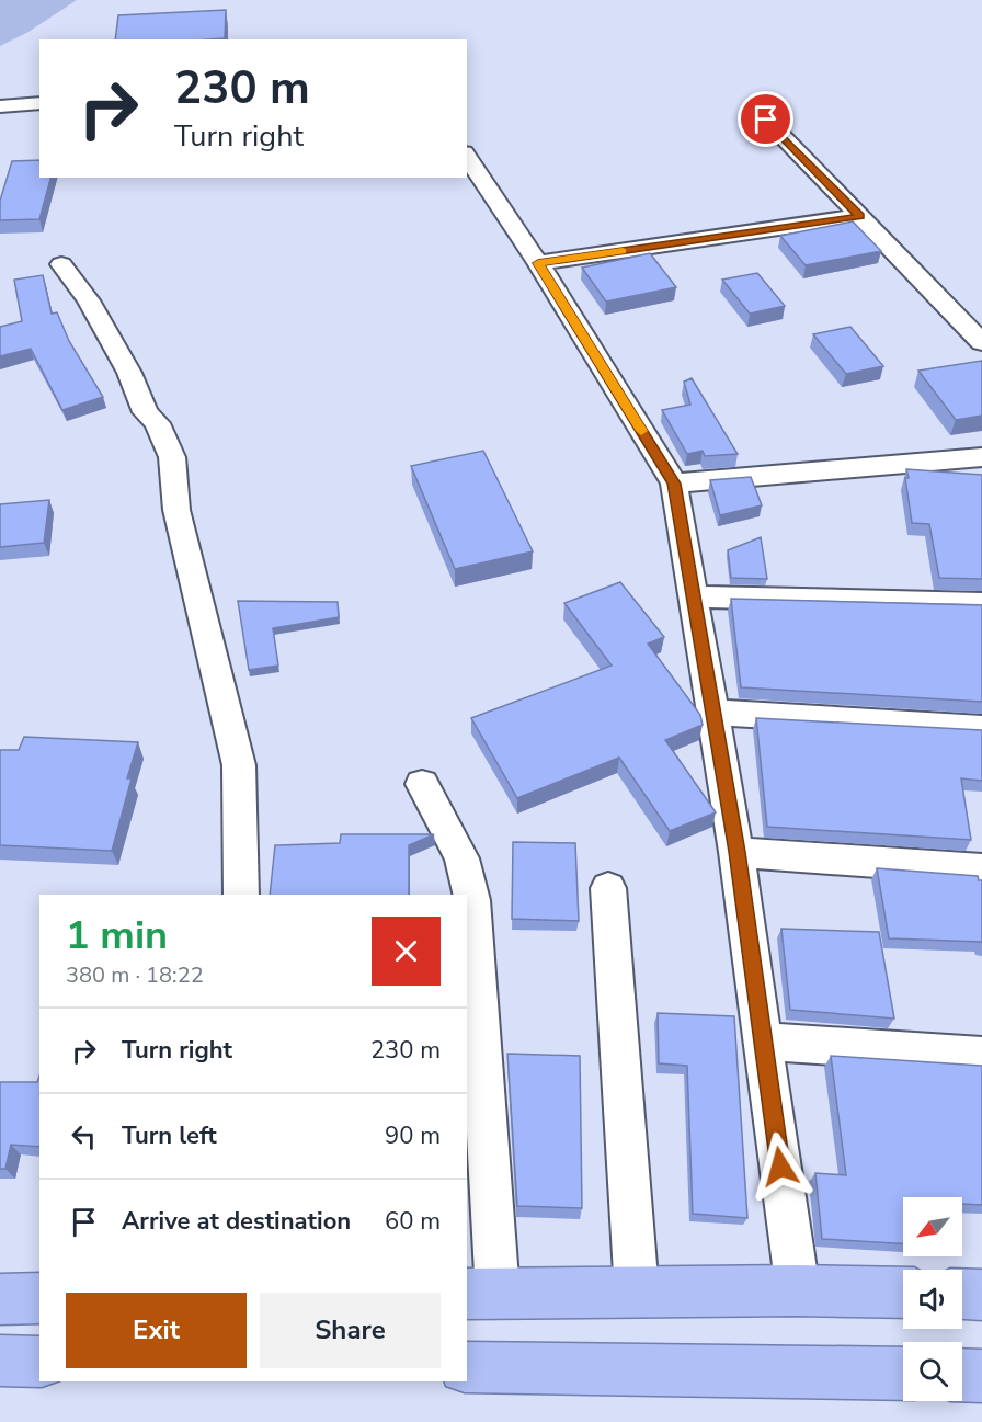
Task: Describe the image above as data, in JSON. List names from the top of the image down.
{
  "north": "bottom left",
  "page": {
    "turn": ["230 m", "Turn right"],
    "heading": ["1 min", "380 m · 18:22"],
    "list": [
      {
        "name": "Turn right",
        "value": "230 m"
      },
      {
        "name": "Turn left",
        "value": "90 m"
      },
      {
        "name": "Arrive at destination",
        "value": "60 m"
      }
    ],
    "buttons": ["Exit", "Share"]
  }
}
